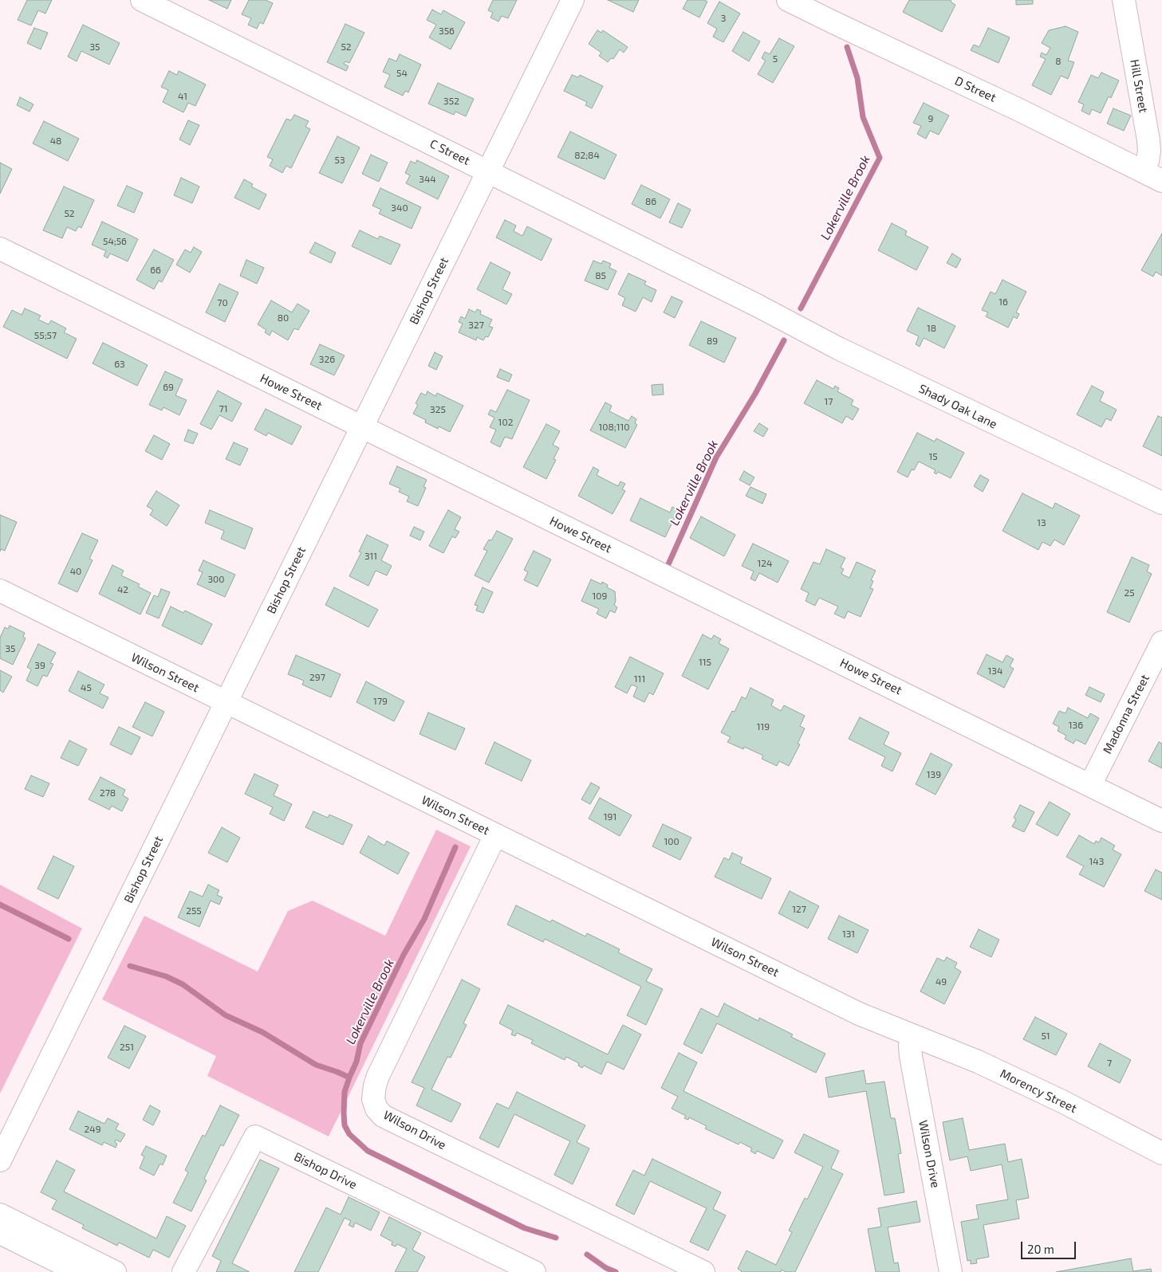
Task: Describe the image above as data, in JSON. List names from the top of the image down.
{
  "streets": {
    "street": [
      "Hill Street",
      "D Street",
      "C Street",
      "Bishop Street",
      "Howe Street",
      "Shady Oak Lane",
      "Wilson Street",
      "Madonna Street",
      "Morency Street",
      "Wilson Drive",
      "Bishop Drive"
    ]
  },
  "crossings": [
    ["Hill Street", "D Street"],
    ["C Street", "Bishop Street"],
    ["C Street", "Shady Oak Lane"],
    ["Bishop Street", "Howe Street"],
    ["Bishop Street", "Wilson Street"],
    ["Howe Street", "Madonna Street"],
    ["Wilson Street", "Morency Street"],
    ["Wilson Street", "Wilson Drive"],
    ["Morency Street", "Wilson Drive"]
  ],
  "water": ["Lokerville Brook"],
  "house_numbers": [
    "3",
    "356",
    "35",
    "52",
    "5",
    "8",
    "54",
    "41",
    "352",
    "9",
    "48",
    "82;84",
    "53",
    "344",
    "86",
    "340",
    "52",
    "54;56",
    "66",
    "85",
    "16",
    "70",
    "80",
    "327",
    "18",
    "55;57",
    "89",
    "326",
    "63",
    "69",
    "17",
    "71",
    "325",
    "102",
    "108;110",
    "15",
    "13",
    "311",
    "124",
    "40",
    "300",
    "42",
    "25",
    "109",
    "35",
    "115",
    "39",
    "134",
    "297",
    "111",
    "45",
    "179",
    "136",
    "119",
    "139",
    "278",
    "191",
    "100",
    "143",
    "127",
    "255",
    "131",
    "49",
    "51",
    "251",
    "7",
    "249"
  ],
  "scale_bar": "20 m"
}
